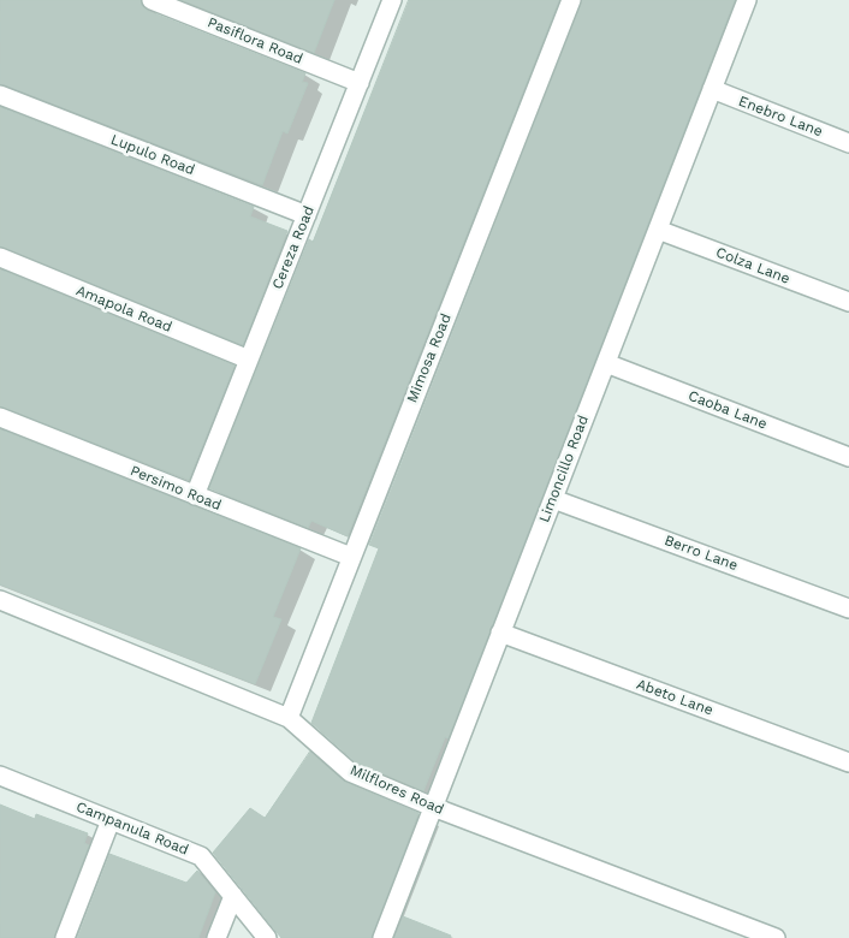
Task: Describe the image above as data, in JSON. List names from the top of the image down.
{
  "streets": {
    "street": [
      "Pasiflora Road",
      "Enebro Lane",
      "Lupulo Road",
      "Cereza Road",
      "Colza Lane",
      "Amapola Road",
      "Mimosa Road",
      "Caoba Lane",
      "Limoncillo Road",
      "Persimo Road",
      "Berro Lane",
      "Abeto Lane",
      "Milflores Road",
      "Campanula Road"
    ]
  },
  "crossings": [
    ["Pasiflora Road", "Cereza Road"],
    ["Enebro Lane", "Limoncillo Road"],
    ["Lupulo Road", "Cereza Road"],
    ["Cereza Road", "Amapola Road"],
    ["Cereza Road", "Persimo Road"],
    ["Colza Lane", "Limoncillo Road"],
    ["Mimosa Road", "Persimo Road"],
    ["Mimosa Road", "Milflores Road"],
    ["Caoba Lane", "Limoncillo Road"],
    ["Limoncillo Road", "Berro Lane"],
    ["Limoncillo Road", "Abeto Lane"],
    ["Limoncillo Road", "Milflores Road"]
  ]
}
